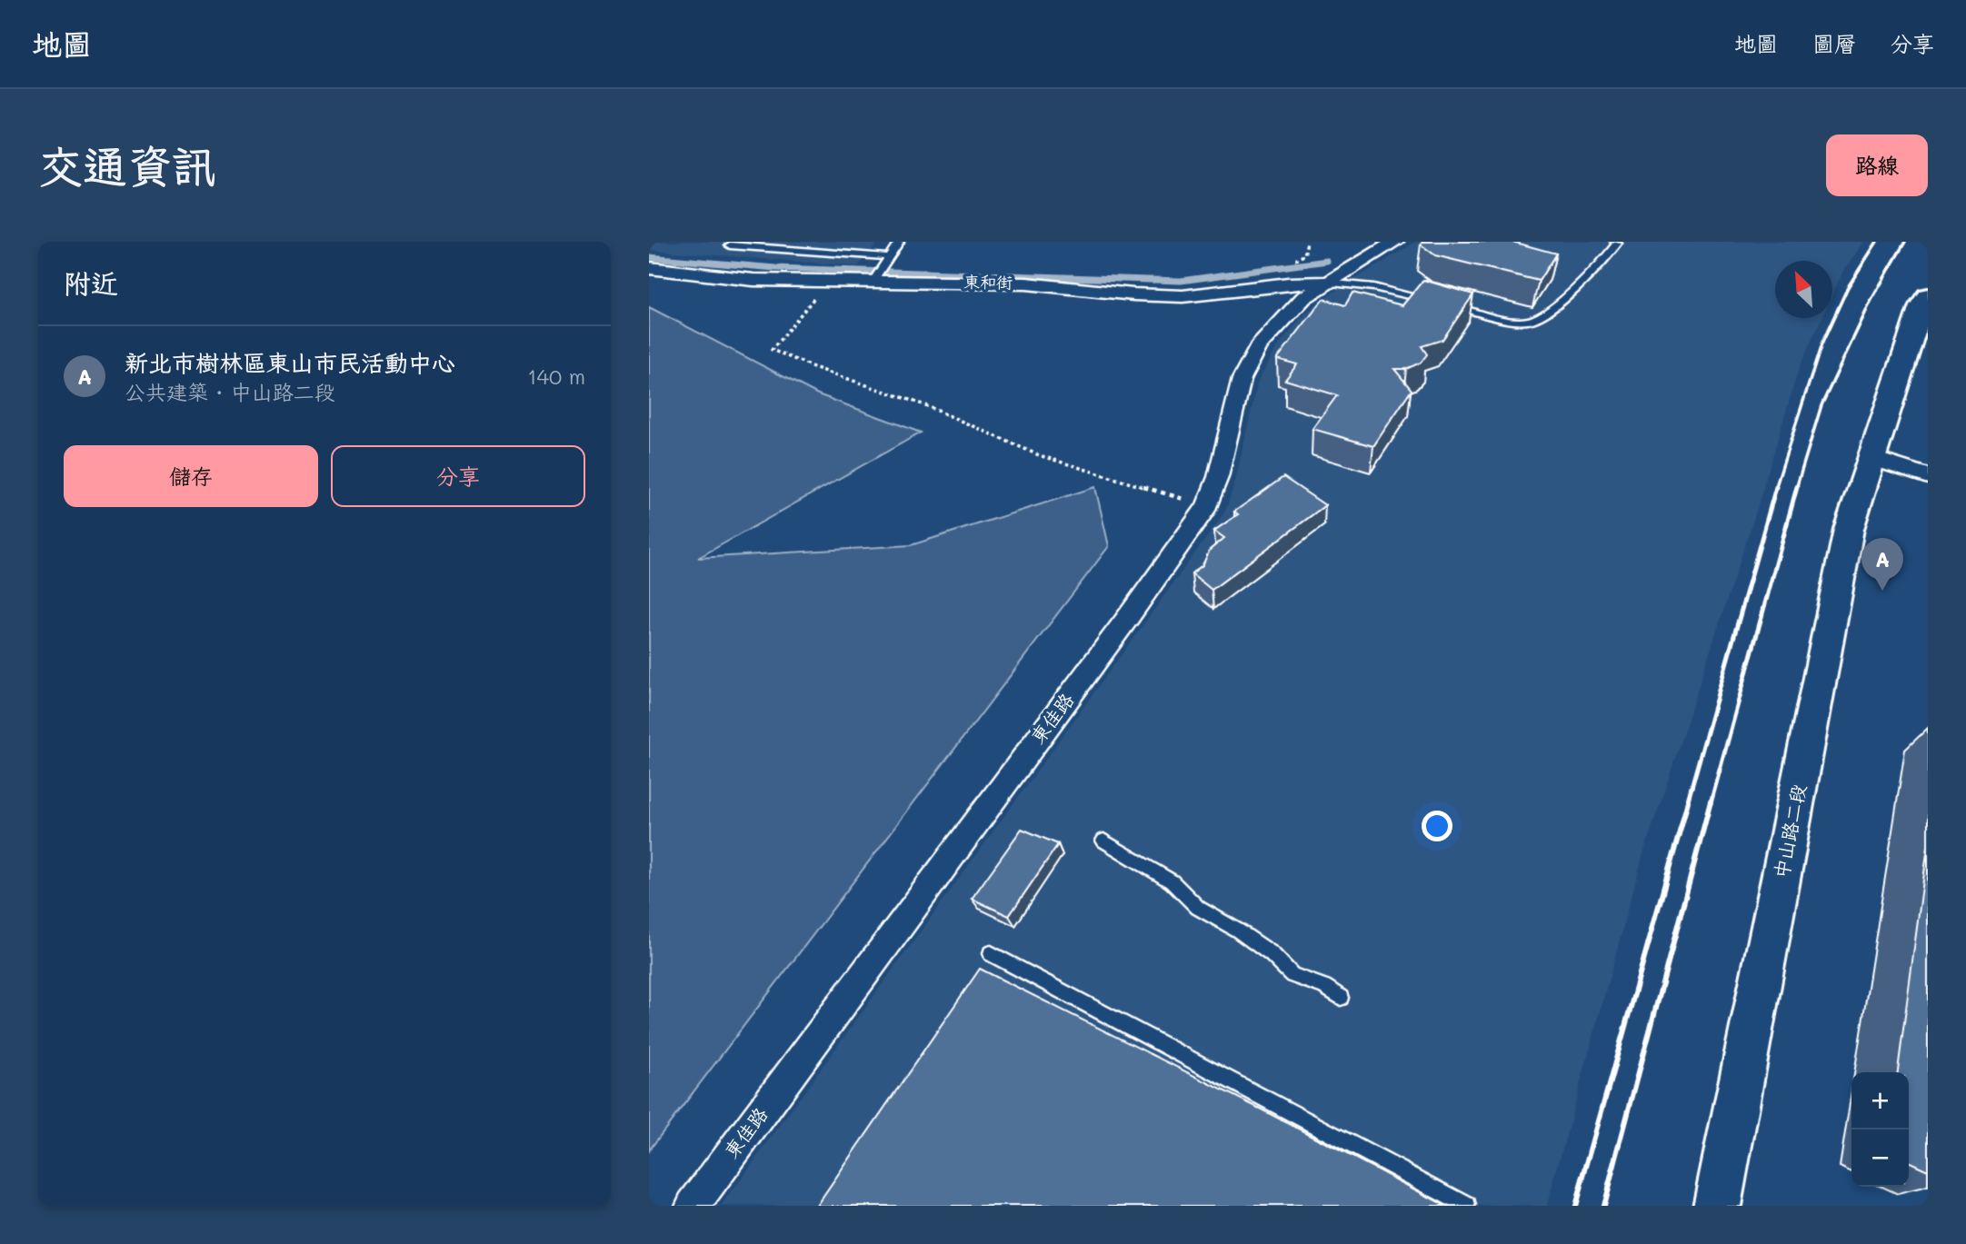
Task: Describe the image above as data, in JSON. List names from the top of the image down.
{
  "streets": {
    "main road": ["中山路二段"],
    "street": ["東和街", "東佳路"]
  },
  "crossings": [
    ["東和街", "東佳路"]
  ],
  "north": "top left",
  "page": {
    "header": "地圖",
    "nav": ["地圖", "圖層", "分享"],
    "buttons": [
      "路線",
      ["儲存", "分享"]
    ],
    "title": "交通資訊",
    "heading": "附近",
    "list": [
      {
        "mark": "A",
        "name": "新北市樹林區東山市民活動中心",
        "note": "公共建築 · 中山路二段",
        "value": "140 m"
      }
    ],
    "pins": "A",
    "map_buttons": ["+", "−"]
  }
}
